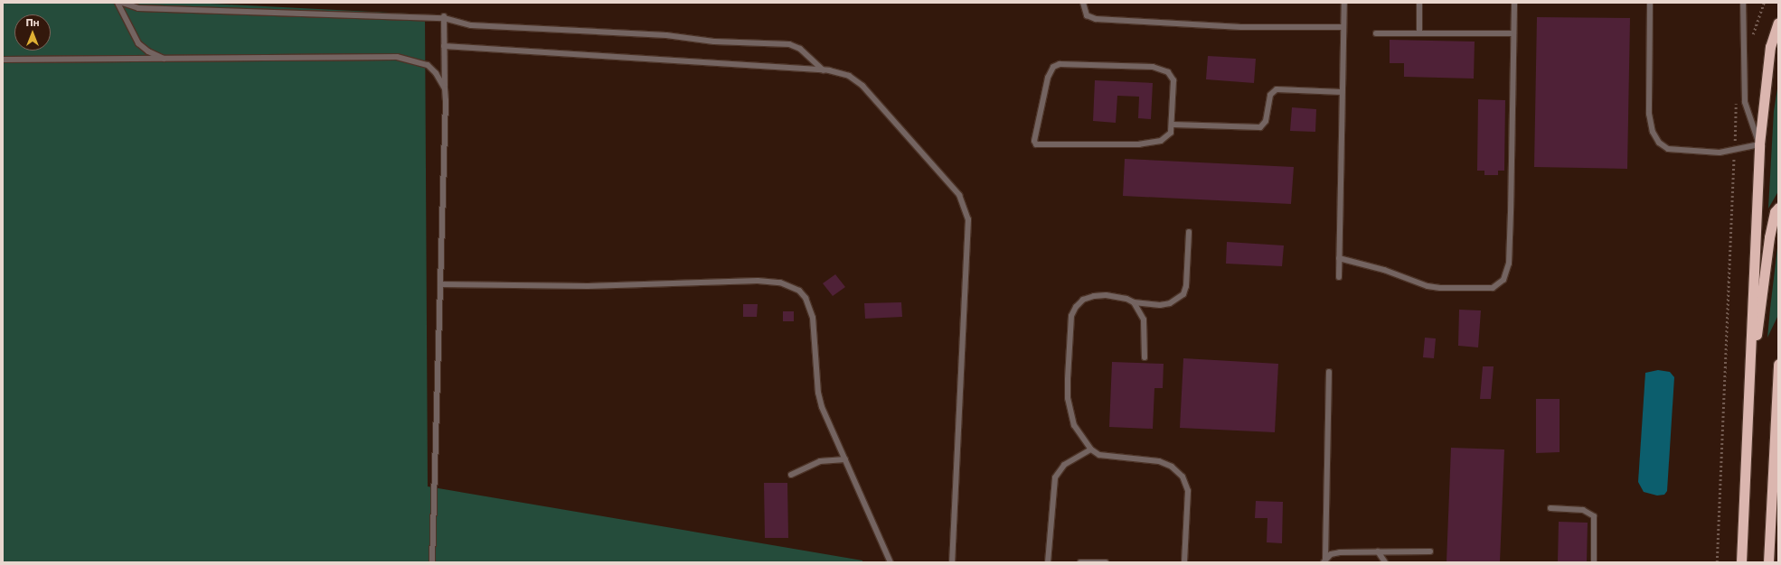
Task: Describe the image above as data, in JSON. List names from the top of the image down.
{
  "north": "top"
}
